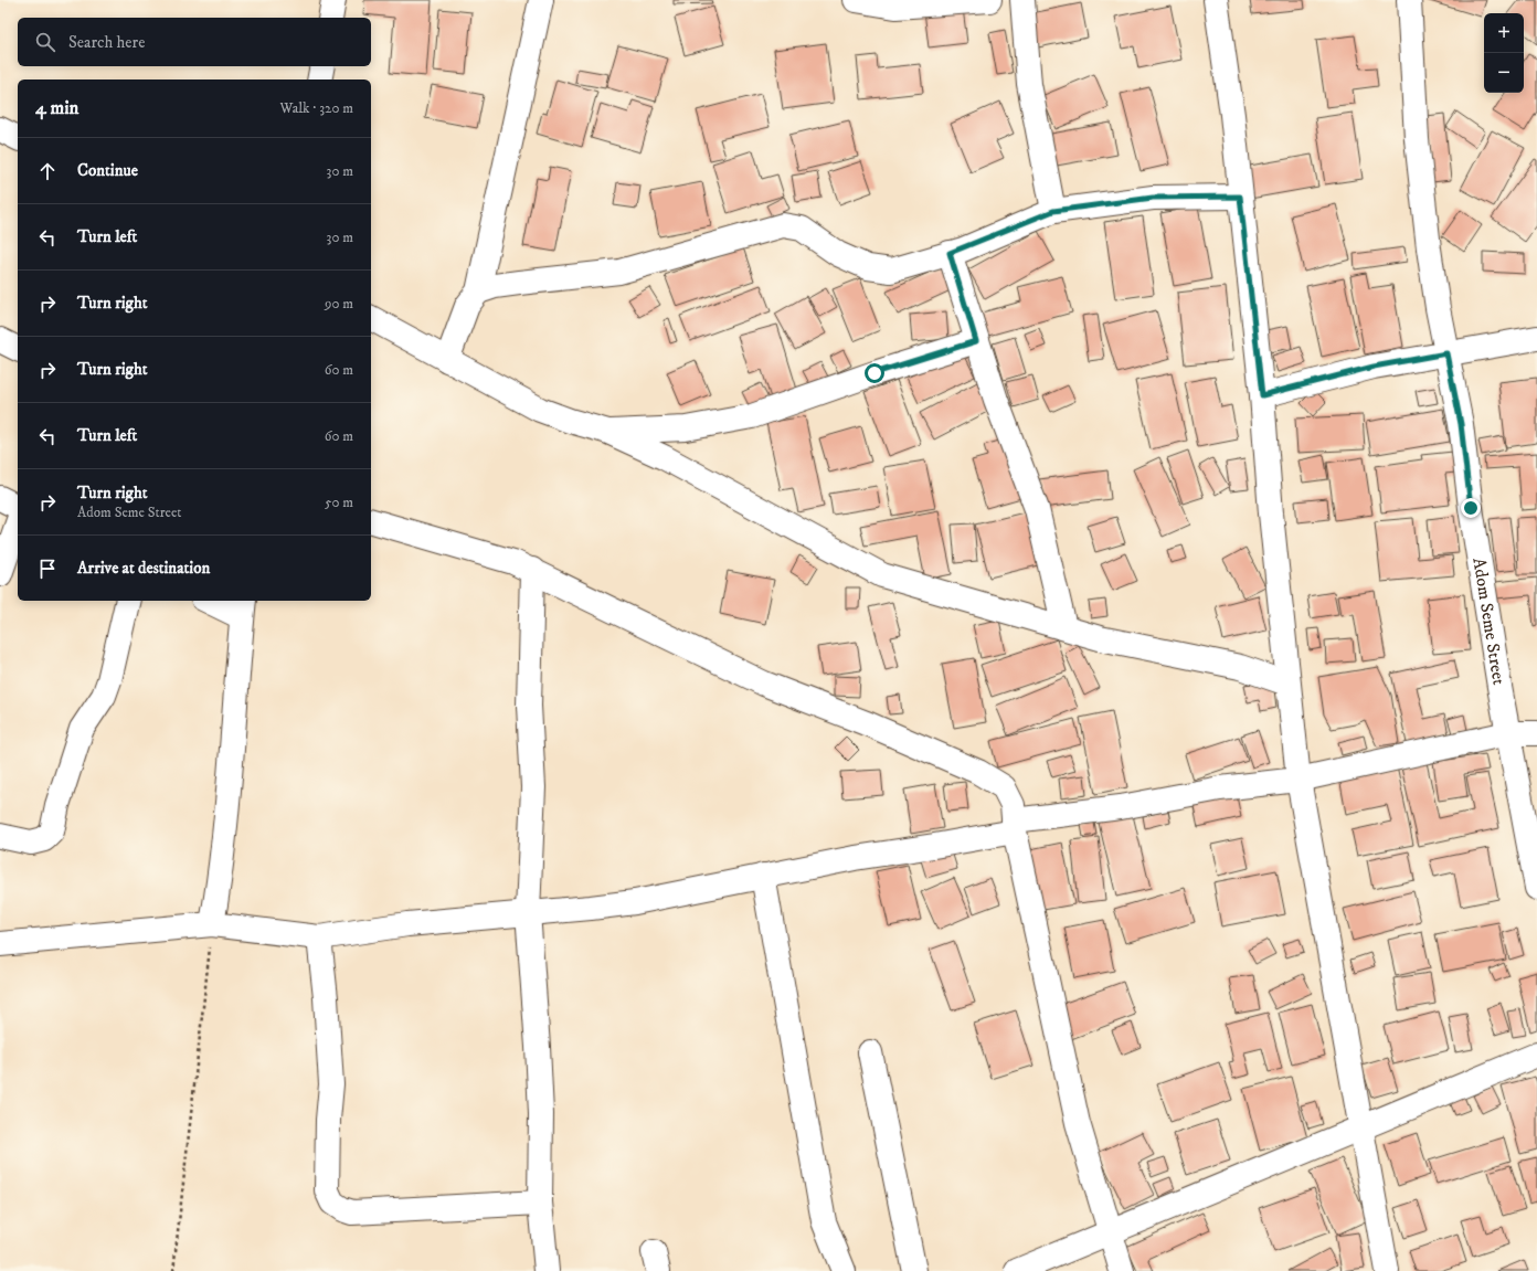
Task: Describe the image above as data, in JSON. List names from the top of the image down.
{
  "streets": {
    "street": ["Adom Seme Street"]
  },
  "page": {
    "map_buttons": ["+", "−"],
    "search": "Search here",
    "heading": ["4 min", "Walk · 320 m"],
    "list": [
      ["Continue", "30 m"],
      ["Turn left", "30 m"],
      ["Turn right", "90 m"],
      ["Turn right", "60 m"],
      ["Turn left", "60 m"],
      ["Turn right", "Adom Seme Street", "50 m"],
      "Arrive at destination"
    ]
  }
}
